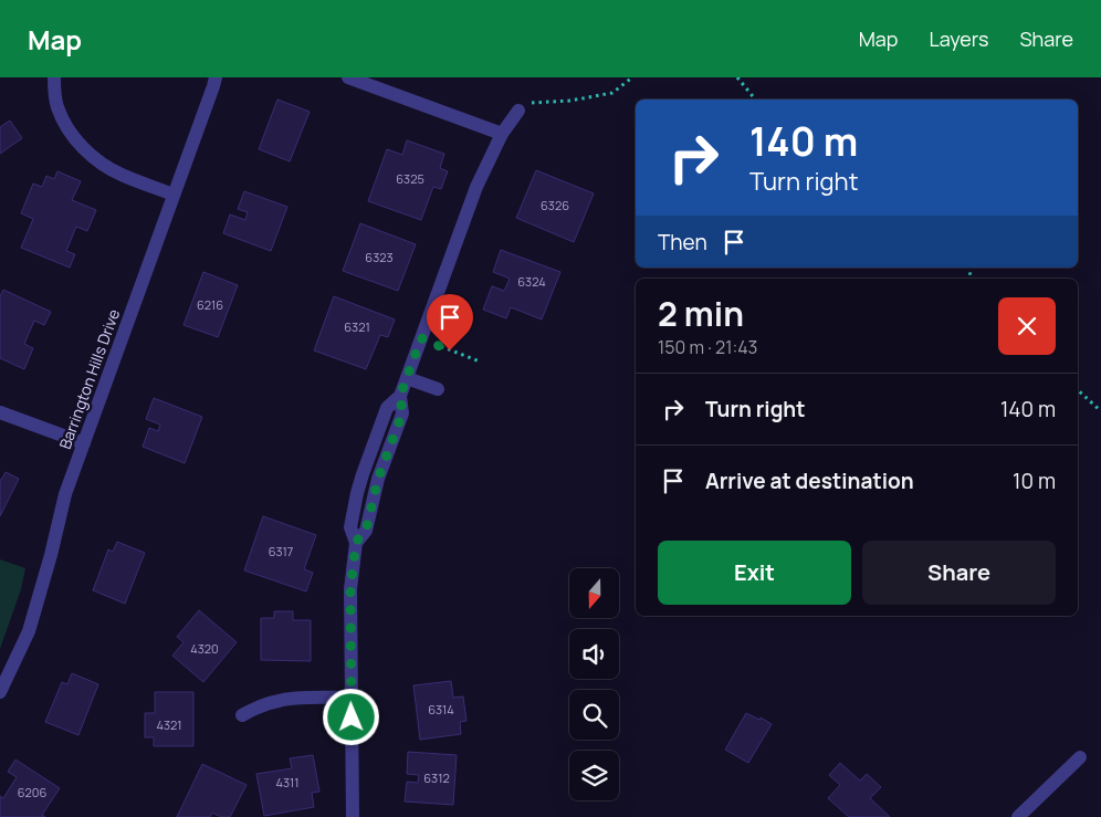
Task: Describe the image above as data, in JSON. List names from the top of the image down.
{
  "streets": {
    "street": ["Barrington Hills Drive"]
  },
  "house_numbers": [
    "6325",
    "6326",
    "6323",
    "6324",
    "6216",
    "6321",
    "6317",
    "4320",
    "6314",
    "4321",
    "6312",
    "4311",
    "6206"
  ],
  "north": "bottom",
  "page": {
    "header": "Map",
    "nav": ["Map", "Layers", "Share"],
    "turn": ["140 m", "Turn right"],
    "then": "Then",
    "heading": ["2 min", "150 m · 21:43"],
    "list": [
      {
        "name": "Turn right",
        "value": "140 m"
      },
      {
        "name": "Arrive at destination",
        "value": "10 m"
      }
    ],
    "buttons": ["Exit", "Share"]
  }
}
